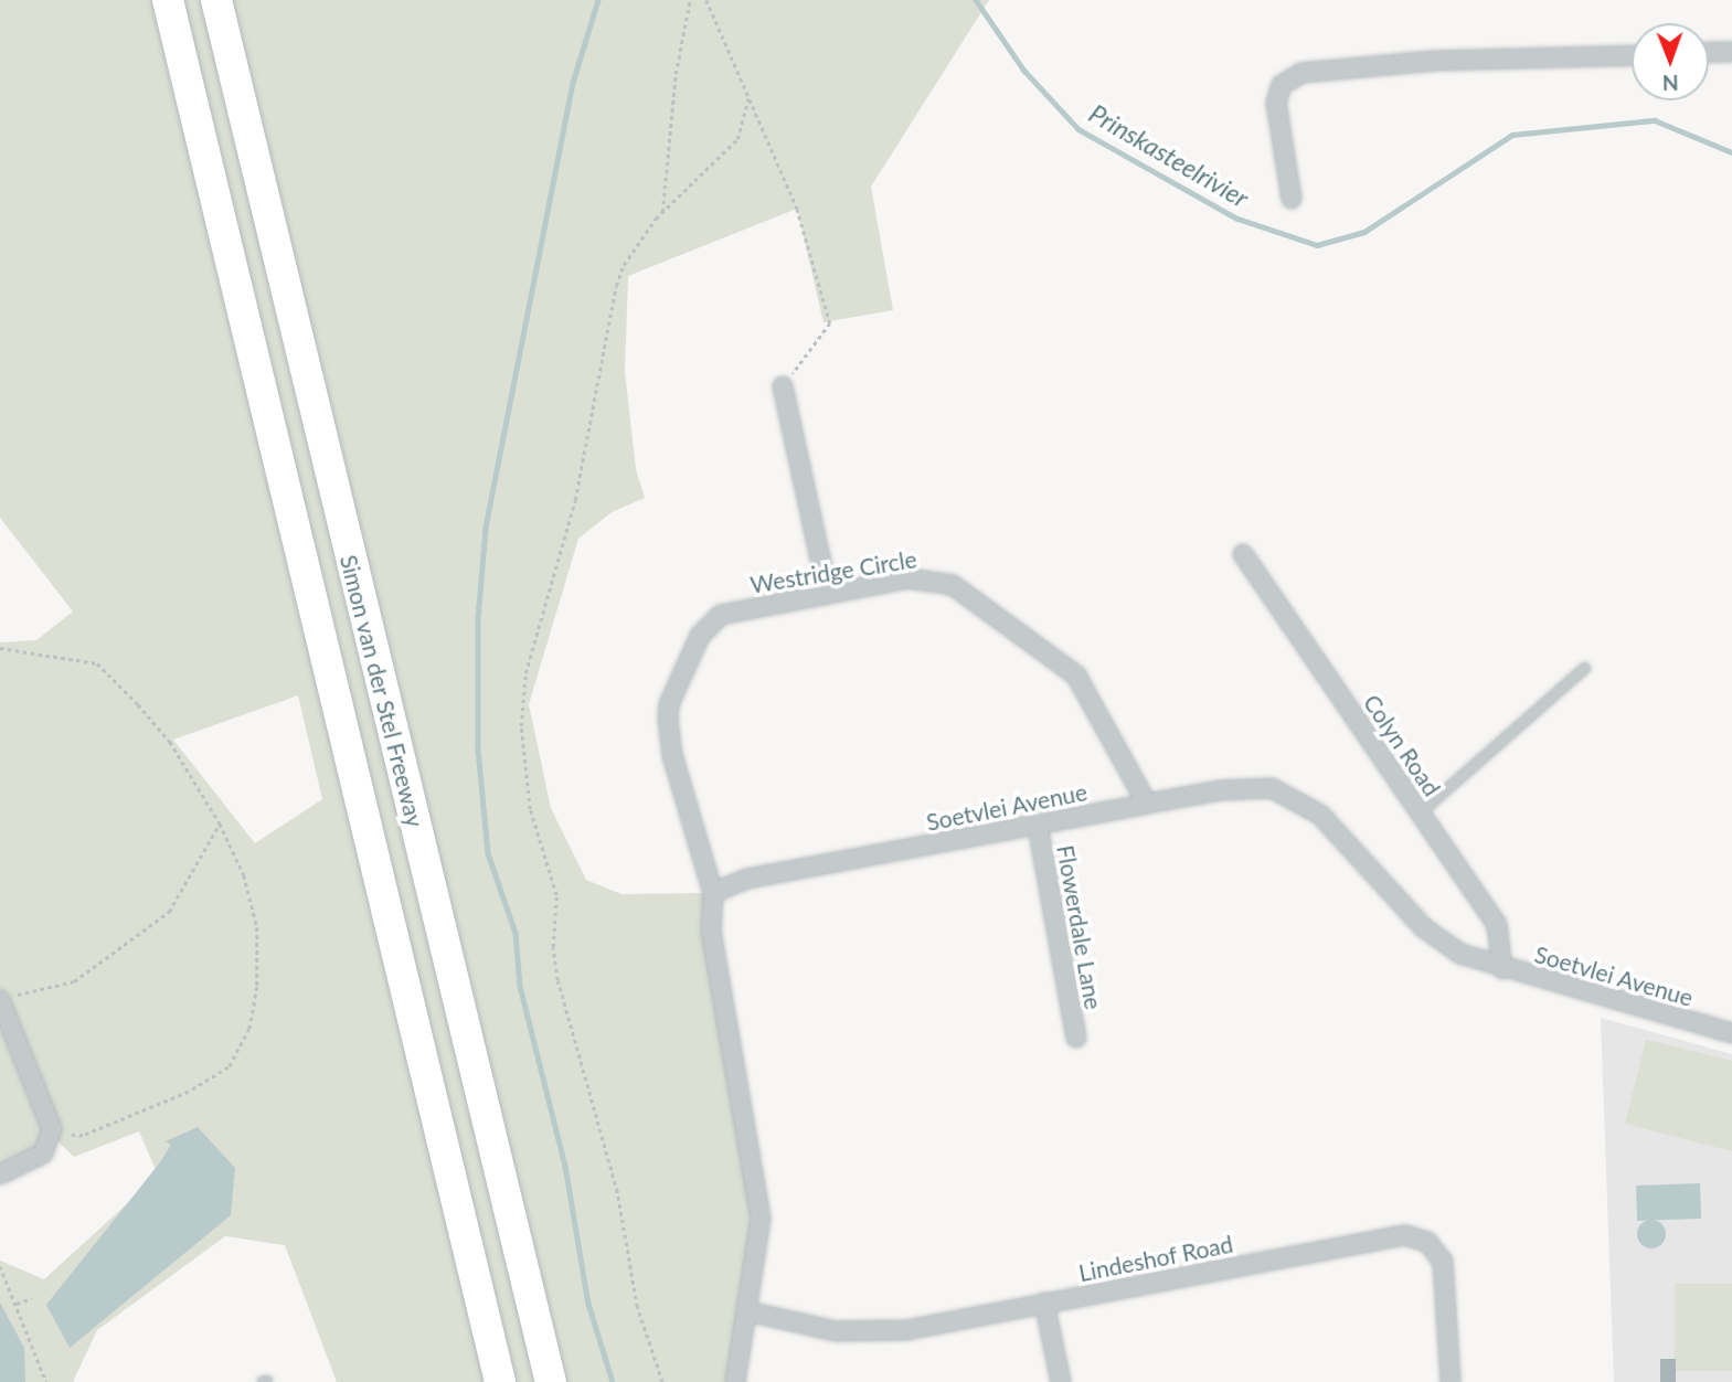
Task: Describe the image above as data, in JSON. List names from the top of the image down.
{
  "streets": {
    "highway": ["Simon van der Stel Freeway"],
    "street": [
      "Westridge Circle",
      "Colyn Road",
      "Soetvlei Avenue",
      "Flowerdale Lane",
      "Lindeshof Road"
    ]
  },
  "crossings": [
    ["Westridge Circle", "Soetvlei Avenue"],
    ["Colyn Road", "Soetvlei Avenue"],
    ["Soetvlei Avenue", "Flowerdale Lane"]
  ],
  "water": ["Prinskasteelrivier"],
  "north": "bottom"
}
